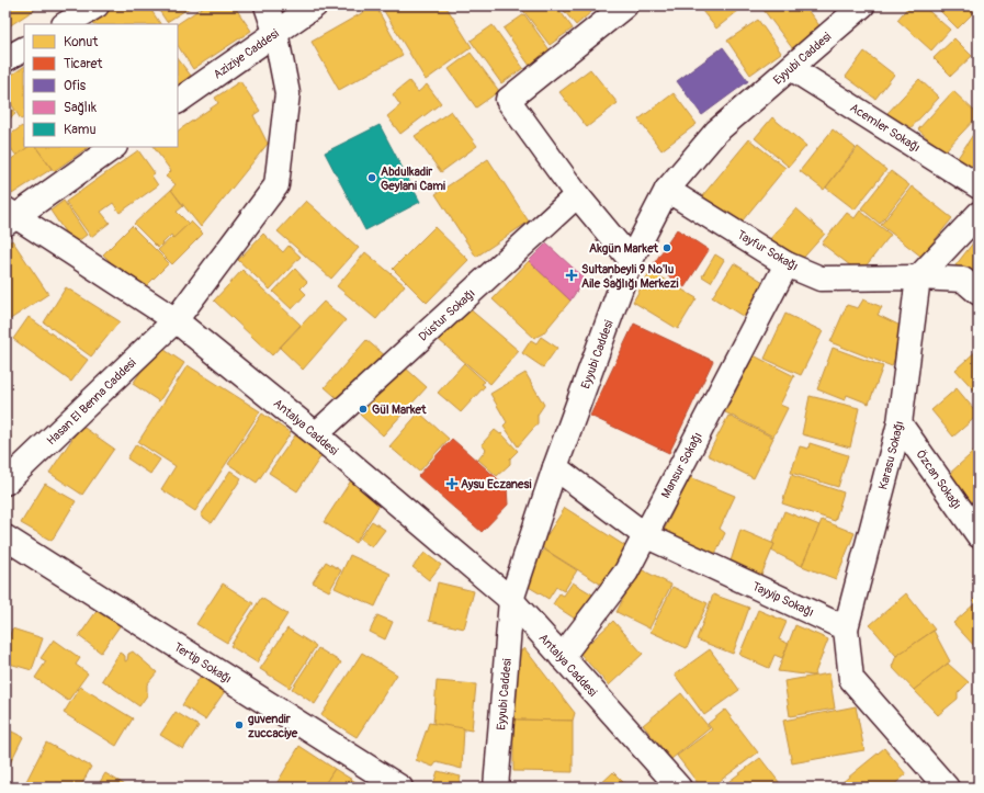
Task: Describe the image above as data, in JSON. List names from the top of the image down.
{
  "streets": {
    "street": [
      "Aziziye Caddesi",
      "Eyyubi Caddesi",
      "Acemler Sokağı",
      "Tayfur Sokağı",
      "Düstur Sokağı",
      "Hasan El Benna Caddesi",
      "Antalya Caddesi",
      "Karasu Sokağı",
      "Mansur Sokağı",
      "Özcan Sokağı",
      "Tayyip Sokağı",
      "Tertip Sokağı"
    ]
  },
  "crossings": [
    ["Eyyubi Caddesi", "Acemler Sokağı"],
    ["Eyyubi Caddesi", "Tayfur Sokağı"],
    ["Eyyubi Caddesi", "Antalya Caddesi"],
    ["Eyyubi Caddesi", "Tayyip Sokağı"],
    ["Tayfur Sokağı", "Karasu Sokağı"],
    ["Tayfur Sokağı", "Mansur Sokağı"],
    ["Düstur Sokağı", "Antalya Caddesi"],
    ["Hasan El Benna Caddesi", "Antalya Caddesi"],
    ["Antalya Caddesi", "Mansur Sokağı"],
    ["Karasu Sokağı", "Özcan Sokağı"],
    ["Karasu Sokağı", "Tayyip Sokağı"],
    ["Mansur Sokağı", "Tayyip Sokağı"]
  ],
  "places": {
    "other": [
      "Abdulkadir Geylani Cami",
      "Akgün Market",
      "Gül Market",
      "guvendir zuccaciye"
    ],
    "health": ["Sultanbeyli 9 No'lu Aile Sağlığı Merkezi", "Aysu Eczanesi"]
  },
  "legend": [
    "Konut",
    "Ticaret",
    "Ofis",
    "Sağlık",
    "Kamu"
  ]
}
